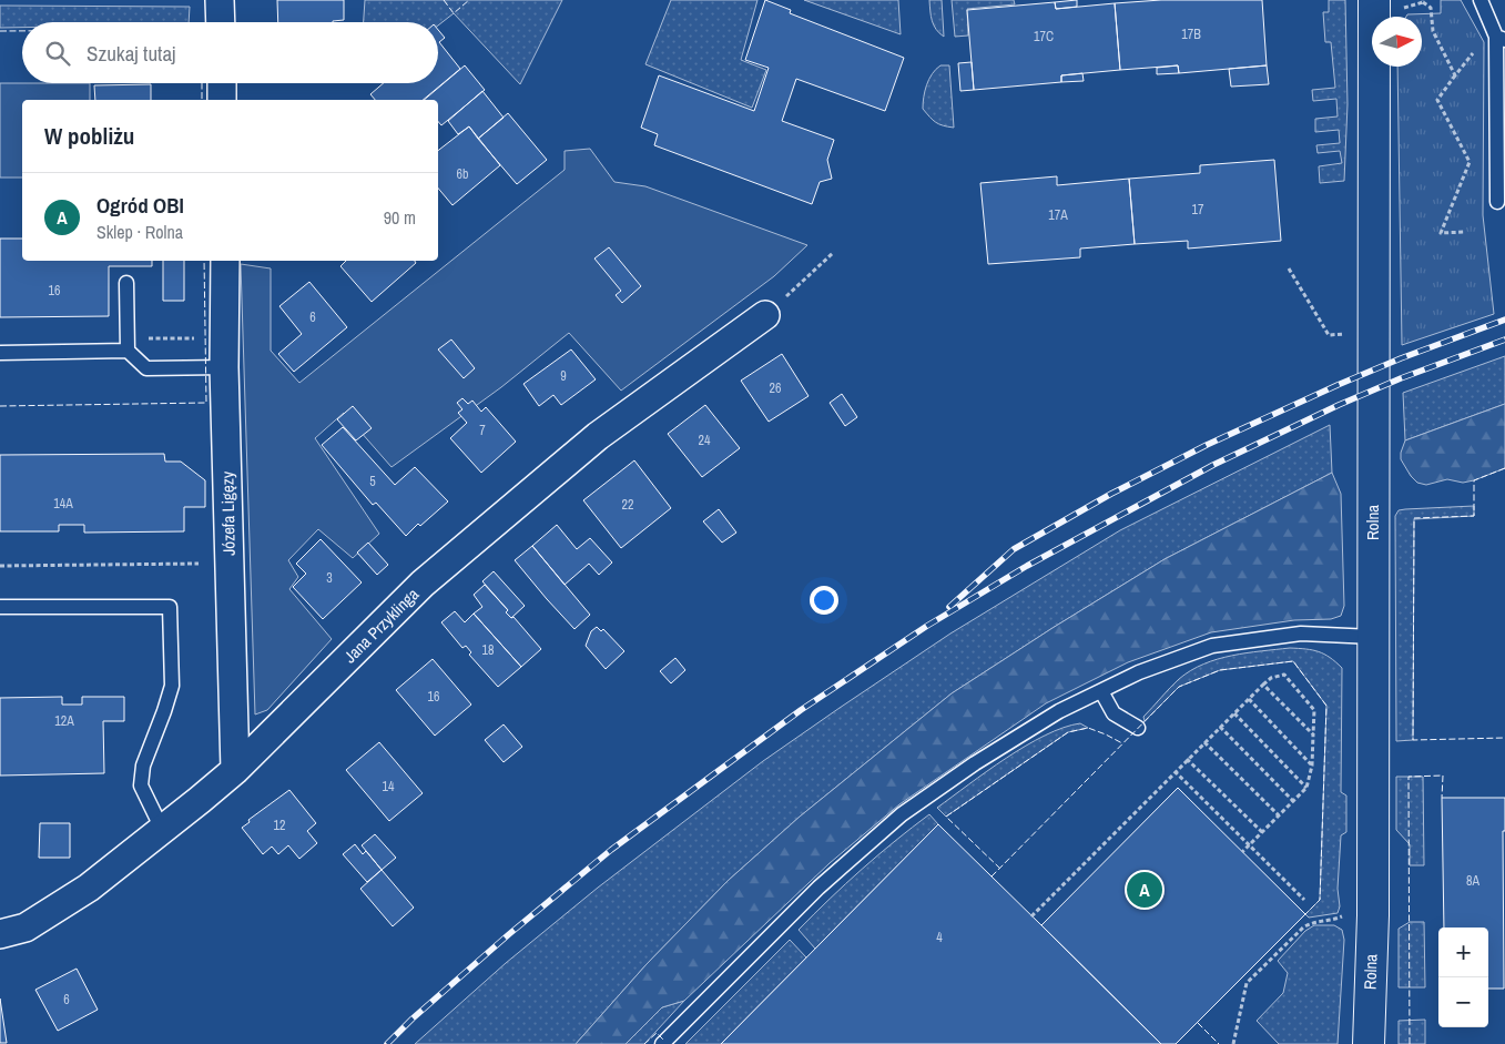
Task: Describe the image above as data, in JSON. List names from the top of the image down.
{
  "streets": {
    "street": ["Józefa Ligęzy", "Rolna", "Jana Przyklinga"]
  },
  "crossings": [
    ["Józefa Ligęzy", "Jana Przyklinga"]
  ],
  "house_numbers": [
    "17B",
    "17C",
    "6b",
    "17",
    "17A",
    "16",
    "6",
    "9",
    "26",
    "7",
    "24",
    "5",
    "14A",
    "22",
    "3",
    "18",
    "16",
    "12A",
    "14",
    "12",
    "8A",
    "4",
    "6"
  ],
  "north": "right",
  "page": {
    "search": "Szukaj tutaj",
    "heading": "W pobliżu",
    "list": [
      {
        "mark": "A",
        "name": "Ogród OBI",
        "note": "Sklep · Rolna",
        "value": "90 m"
      }
    ],
    "pins": "A",
    "map_buttons": ["+", "−"]
  }
}
